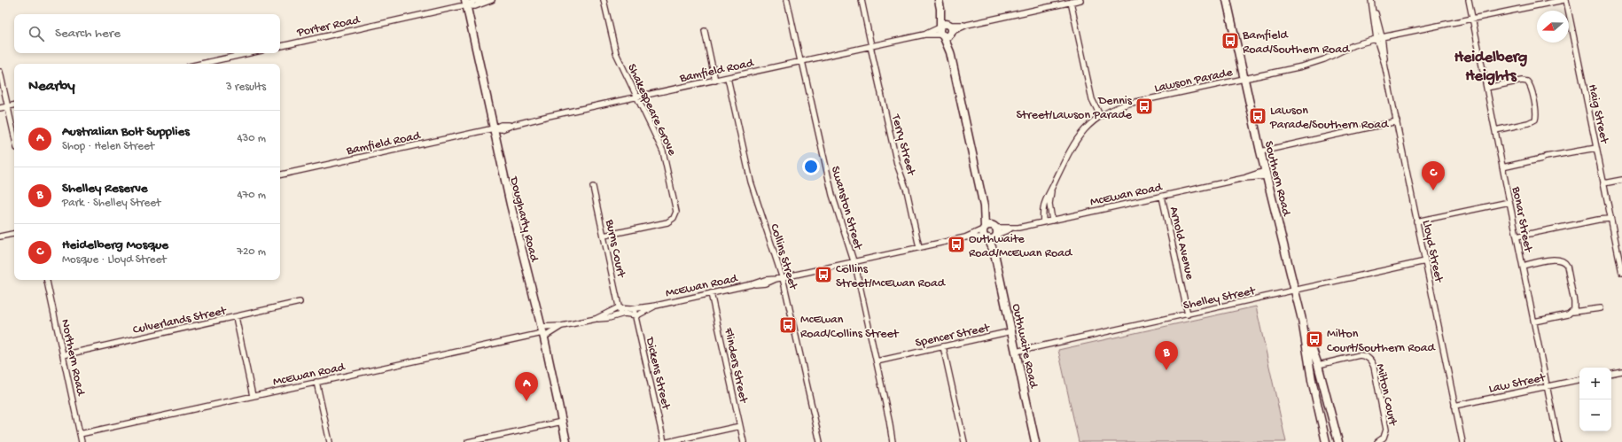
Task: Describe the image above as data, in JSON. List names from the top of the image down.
{
  "streets": {
    "street": [
      "Porter Road",
      "Bamfield Road",
      "Lawson Parade",
      "Shakespeare Grove",
      "Haig Street",
      "Terry Street",
      "Southern Road",
      "McEwan Road",
      "Swanston Street",
      "Dougharty Road",
      "Bonar Street",
      "Arnold Avenue",
      "Burns Court",
      "Lloyd Street",
      "Collins Street",
      "Shelley Street",
      "Culverlands Street",
      "Spencer Street",
      "Outhwaite Road",
      "Northern Road",
      "Flinders Street",
      "Dickens Street",
      "Law Street",
      "Milton Court"
    ]
  },
  "crossings": [
    ["Porter Road", "Dougharty Road"],
    ["Bamfield Road", "Shakespeare Grove"],
    ["Bamfield Road", "Terry Street"],
    ["Bamfield Road", "Swanston Street"],
    ["Bamfield Road", "Dougharty Road"],
    ["Bamfield Road", "Collins Street"],
    ["Bamfield Road", "Outhwaite Road"],
    ["Lawson Parade", "Southern Road"],
    ["Lawson Parade", "McEwan Road"],
    ["Lawson Parade", "Bonar Street"],
    ["Lawson Parade", "Lloyd Street"],
    ["Shakespeare Grove", "Burns Court"],
    ["Terry Street", "McEwan Road"],
    ["Southern Road", "McEwan Road"],
    ["Southern Road", "Shelley Street"],
    ["Southern Road", "Milton Court"],
    ["McEwan Road", "Swanston Street"],
    ["McEwan Road", "Dougharty Road"],
    ["McEwan Road", "Arnold Avenue"],
    ["McEwan Road", "Burns Court"],
    ["McEwan Road", "Collins Street"],
    ["McEwan Road", "Outhwaite Road"],
    ["McEwan Road", "Northern Road"],
    ["McEwan Road", "Flinders Street"],
    ["McEwan Road", "Dickens Street"],
    ["Swanston Street", "Spencer Street"],
    ["Bonar Street", "Law Street"],
    ["Arnold Avenue", "Shelley Street"],
    ["Lloyd Street", "Shelley Street"],
    ["Lloyd Street", "Law Street"],
    ["Shelley Street", "Outhwaite Road"],
    ["Culverlands Street", "Northern Road"],
    ["Spencer Street", "Outhwaite Road"]
  ],
  "districts": ["Heidelberg Heights"],
  "places": {
    "bus stop": [
      "Bamfield Road/Southern Road",
      "Dennis Street/Lawson Parade",
      "Lawson Parade/Southern Road",
      "Outhwaite Road/McEwan Road",
      "Collins Street/McEwan Road",
      "McEwan Road/Collins Street",
      "Milton Court/Southern Road"
    ]
  },
  "north": "left",
  "page": {
    "search": "Search here",
    "heading": ["Nearby", "3 results"],
    "list": [
      {
        "mark": "A",
        "name": "Australian Bolt Supplies",
        "note": "Shop · Helen Street",
        "value": "430 m"
      },
      {
        "mark": "B",
        "name": "Shelley Reserve",
        "note": "Park · Shelley Street",
        "value": "470 m"
      },
      {
        "mark": "C",
        "name": "Heidelberg Mosque",
        "note": "Mosque · Lloyd Street",
        "value": "720 m"
      }
    ],
    "pins": ["C", "B", "A"],
    "map_buttons": ["+", "−"]
  }
}
